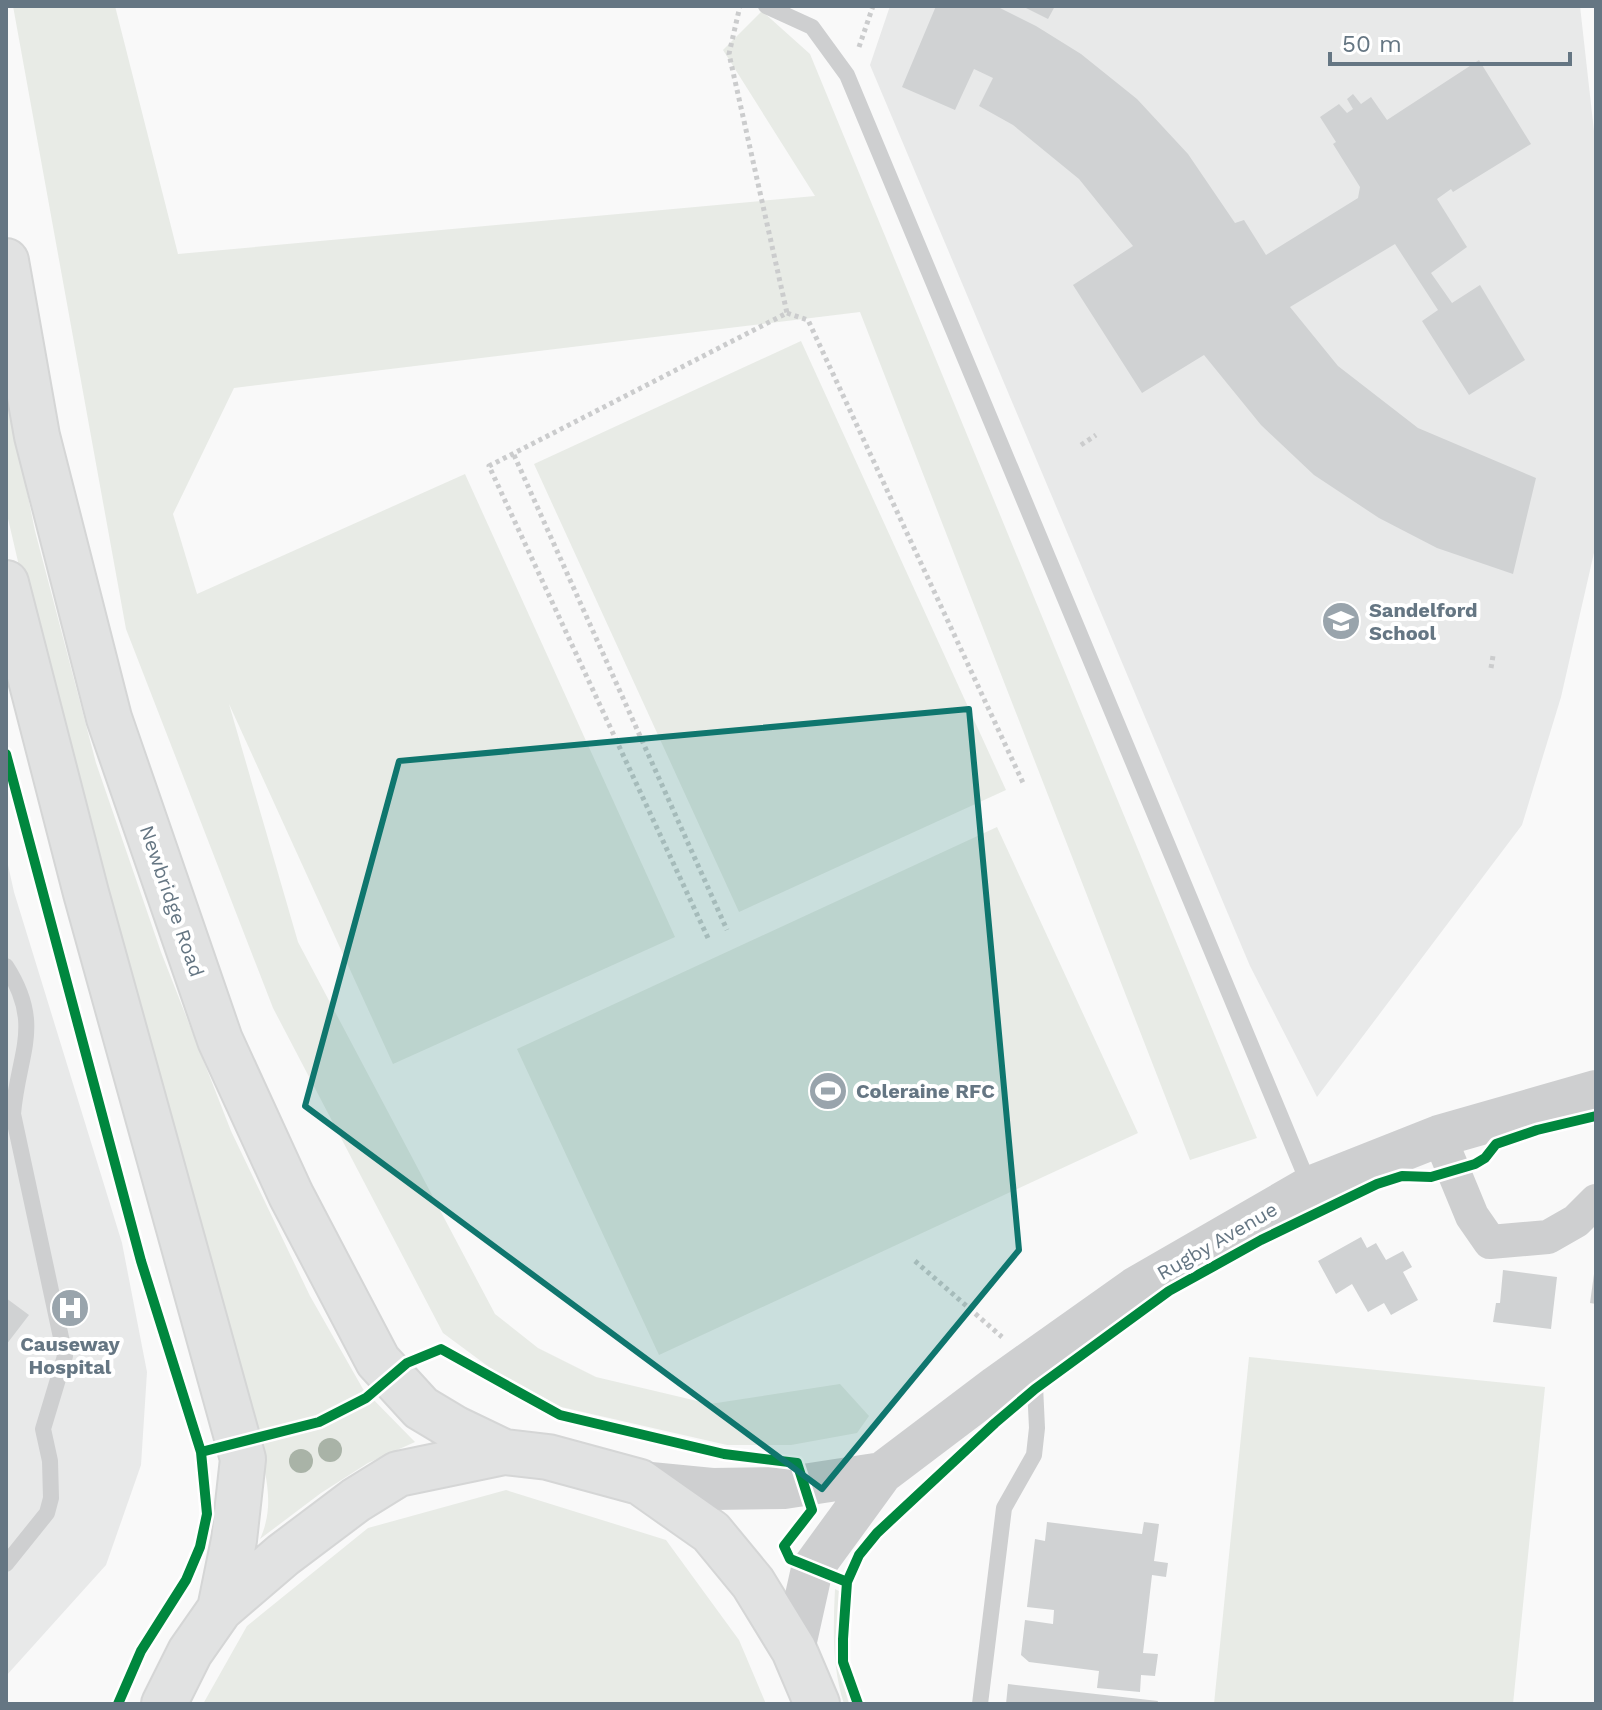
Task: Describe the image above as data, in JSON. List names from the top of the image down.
{
  "streets": {
    "highway": ["Newbridge Road"],
    "street": ["Rugby Avenue"]
  },
  "places": {
    "school or university": ["Sandelford School"],
    "sports": ["Coleraine RFC"],
    "hospital": ["Causeway Hospital"]
  },
  "scale_bar": "50 m"
}
